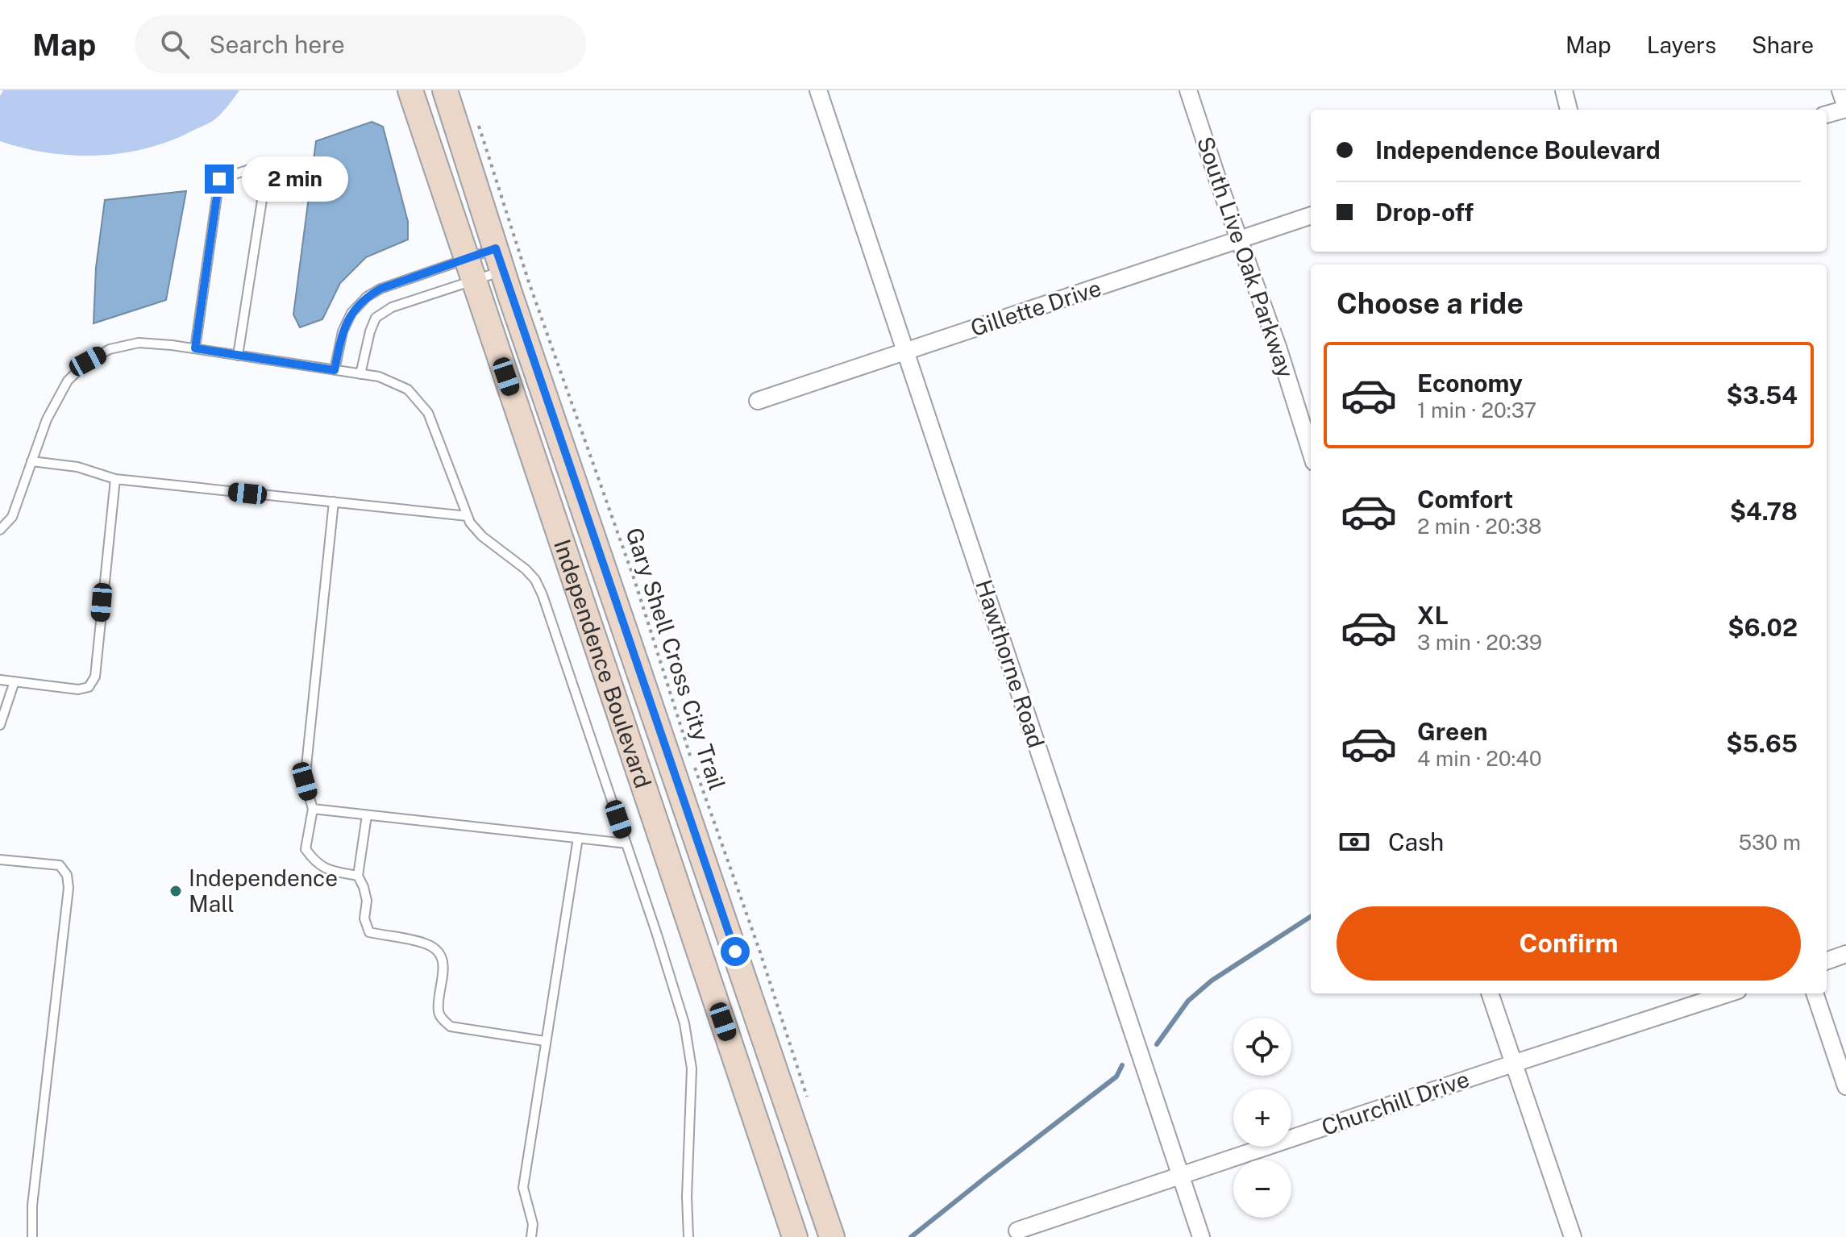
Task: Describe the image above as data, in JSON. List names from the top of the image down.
{
  "streets": {
    "main road": ["Independence Boulevard"],
    "street": [
      "South Live Oak Parkway",
      "Gillette Drive",
      "Hawthorne Road",
      "Churchill Drive"
    ],
    "path": ["Gary Shell Cross City Trail"]
  },
  "crossings": [
    ["South Live Oak Parkway", "Gillette Drive"],
    ["Gillette Drive", "Hawthorne Road"],
    ["Hawthorne Road", "Churchill Drive"]
  ],
  "places": ["Independence Mall"],
  "page": {
    "header": "Map",
    "search": "Search here",
    "nav": ["Map", "Layers", "Share"],
    "banner": ["Independence Boulevard", "Drop-off"],
    "bubble": "2 min",
    "heading": "Choose a ride",
    "list": [
      {
        "name": "Economy",
        "note": "1 min · 20:37",
        "value": "$3.54"
      },
      {
        "name": "Comfort",
        "note": "2 min · 20:38",
        "value": "$4.78"
      },
      {
        "name": "XL",
        "note": "3 min · 20:39",
        "value": "$6.02"
      },
      {
        "name": "Green",
        "note": "4 min · 20:40",
        "value": "$5.65"
      }
    ],
    "pay": ["Cash", "530 m"],
    "buttons": "Confirm",
    "map_buttons": ["+", "−"]
  }
}
